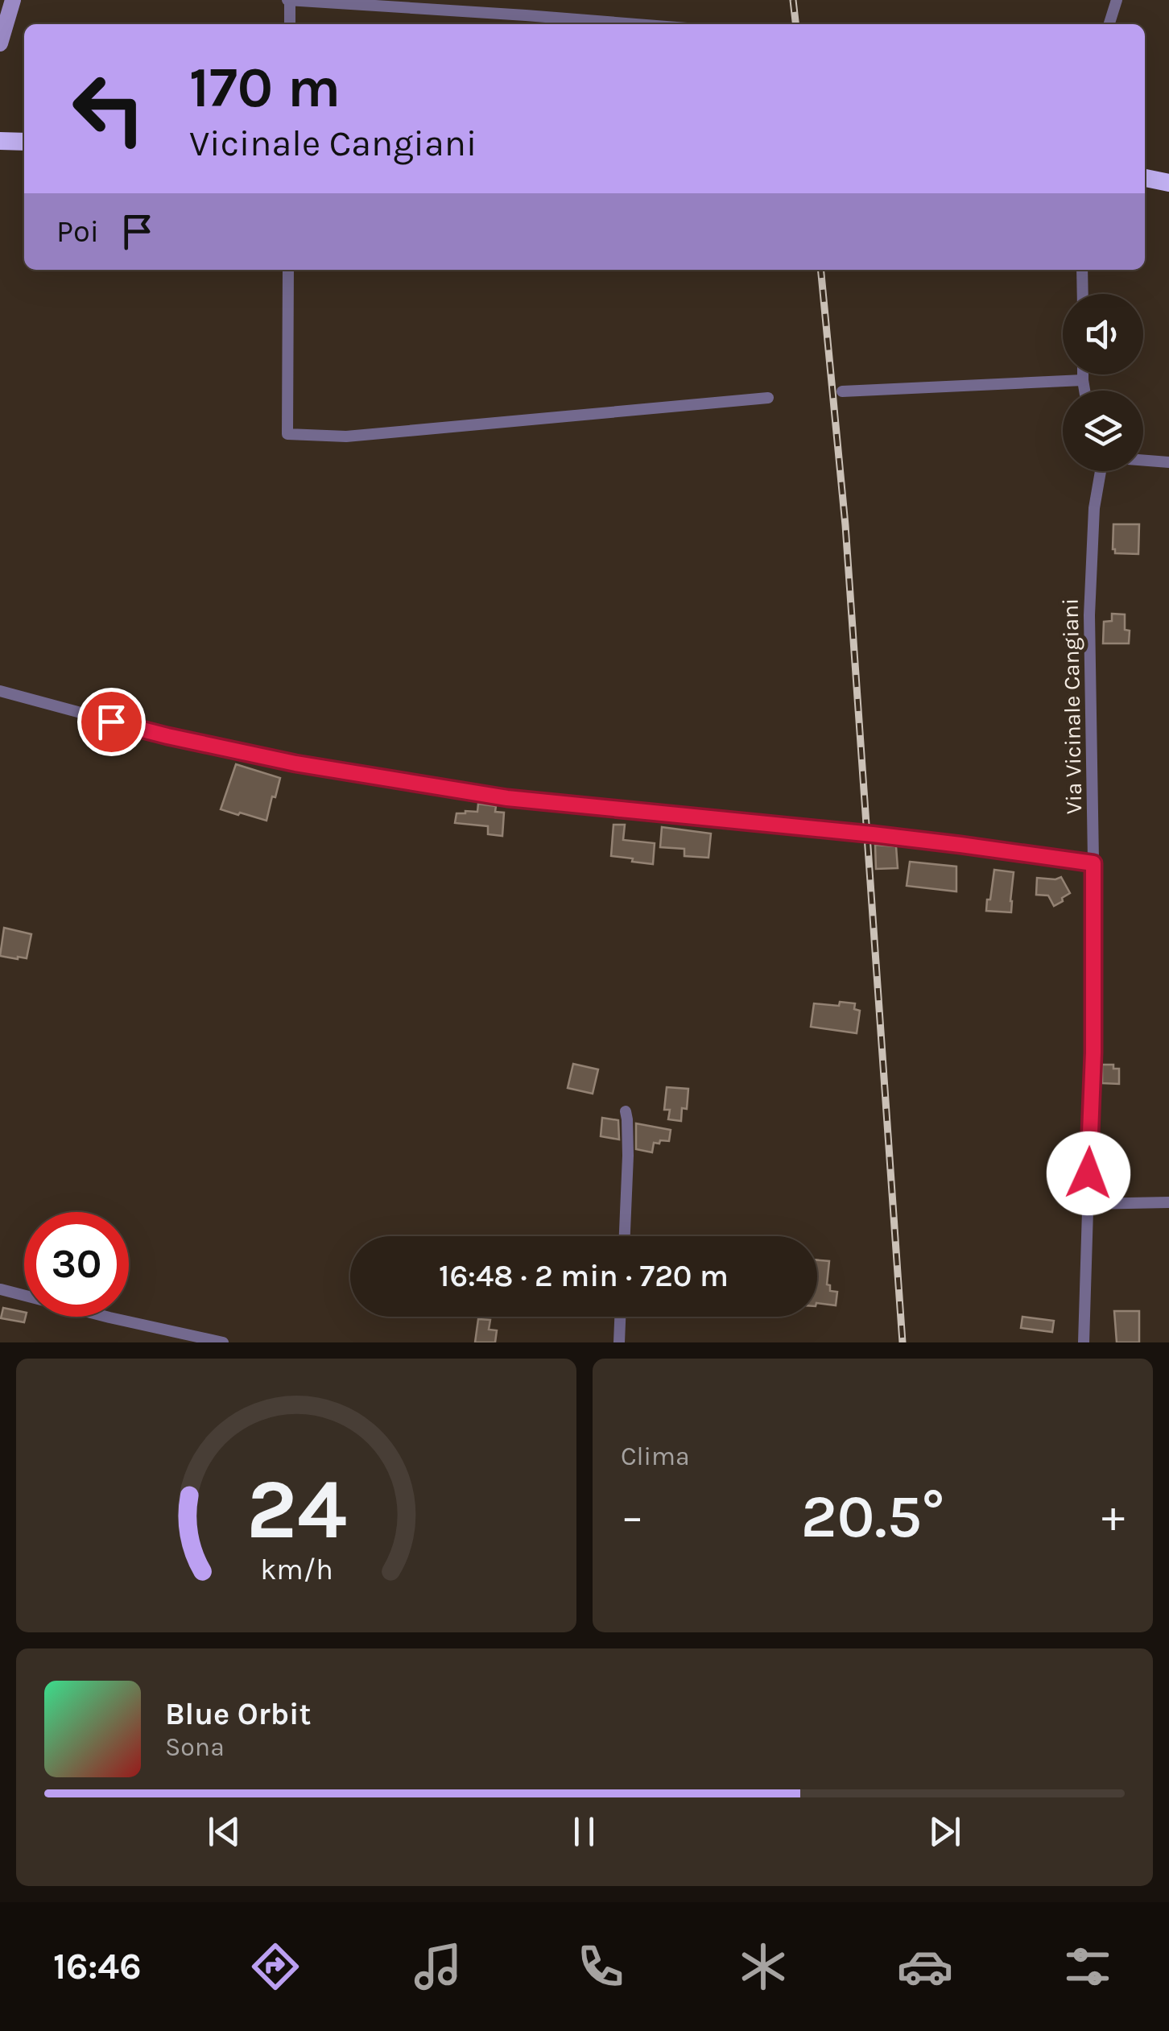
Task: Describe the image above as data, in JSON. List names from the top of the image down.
{
  "streets": {
    "street": ["Via Vicinale Cangiani"]
  },
  "page": {
    "turn": ["170 m", "Vicinale Cangiani"],
    "then": "Poi",
    "limit": "30",
    "trip": "16:48 · 2 min · 720 m",
    "tile": "Clima",
    "heat": ["−", "20.5°", "+"],
    "song": ["Blue Orbit", "Sona"],
    "tabs": "16:46",
    "gauge": ["24", "km/h"]
  }
}
